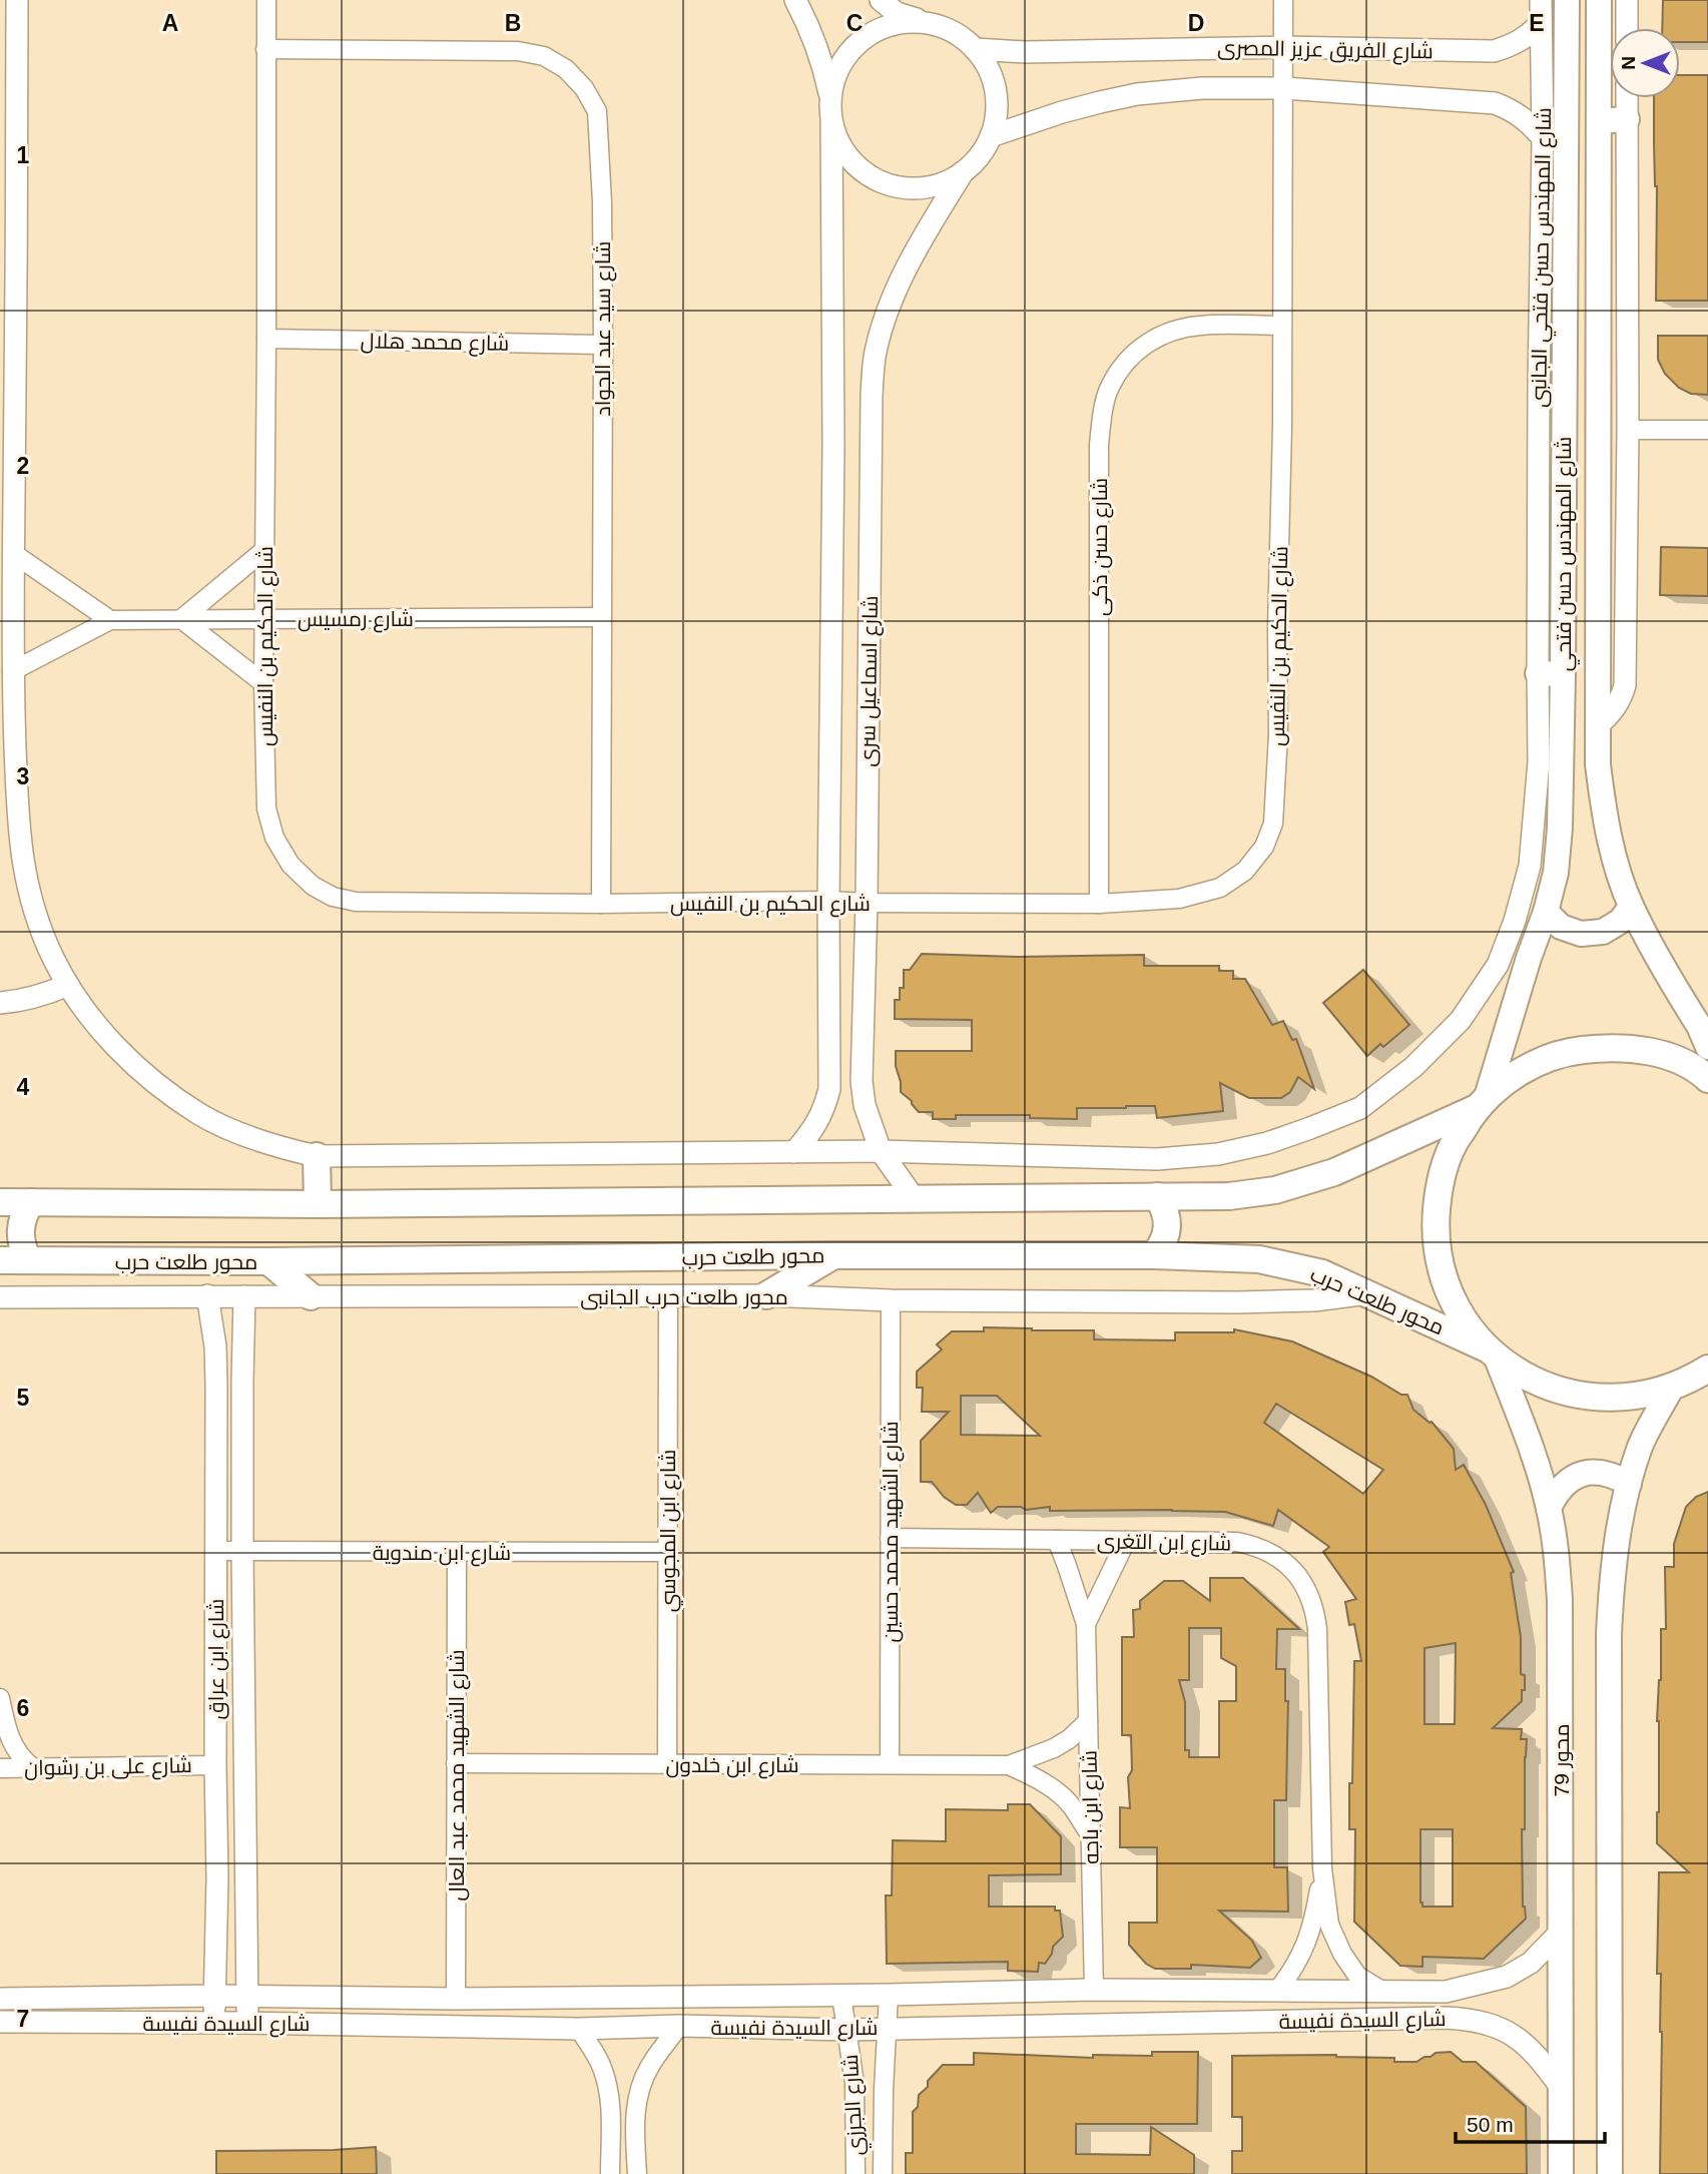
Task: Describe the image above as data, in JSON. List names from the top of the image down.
{
  "streets": {
    "main road": ["شارع المهندس حسن فتحي", "محور طلعت حرب", "محور 79"],
    "street": [
      "شارع الفريق عزيز المصرى",
      "شارع المهندس حسن فتحي الجانبى",
      "شارع سيد عبد الجواد",
      "شارع محمد هلال",
      "شارع حسن ذكى",
      "شارع رمسيس",
      "شارع الحكيم بن النفيس",
      "شارع اسماعيل سرى",
      "محور طلعت حرب الجانبى",
      "شارع ابن المجوسي",
      "شارع الشهيد محمد حسين",
      "شارع ابن التغرى",
      "شارع ابن مندوية",
      "شارع ابن عراق",
      "شارع ابن خلدون",
      "شارع على بن رشوان",
      "شارع الشهيد محمد عبد العال",
      "شارع ابن باجه",
      "شارع السيدة نفيسة",
      "شارع الجرزي"
    ]
  },
  "crossings": [
    ["شارع الفريق عزيز المصرى", "شارع المهندس حسن فتحي الجانبى"],
    ["شارع الفريق عزيز المصرى", "شارع الحكيم بن النفيس"],
    ["شارع الفريق عزيز المصرى", "شارع اسماعيل سرى"],
    ["شارع المهندس حسن فتحي الجانبى", "شارع المهندس حسن فتحي"],
    ["شارع المهندس حسن فتحي الجانبى", "شارع اسماعيل سرى"],
    ["شارع سيد عبد الجواد", "شارع محمد هلال"],
    ["شارع سيد عبد الجواد", "شارع رمسيس"],
    ["شارع سيد عبد الجواد", "شارع الحكيم بن النفيس"],
    ["شارع محمد هلال", "شارع الحكيم بن النفيس"],
    ["شارع حسن ذكى", "شارع الحكيم بن النفيس"],
    ["شارع رمسيس", "شارع الحكيم بن النفيس"],
    ["شارع الحكيم بن النفيس", "شارع اسماعيل سرى"],
    ["محور طلعت حرب", "محور طلعت حرب الجانبى"],
    ["محور طلعت حرب", "محور 79"],
    ["محور طلعت حرب الجانبى", "شارع ابن المجوسي"],
    ["محور طلعت حرب الجانبى", "شارع الشهيد محمد حسين"],
    ["محور طلعت حرب الجانبى", "شارع ابن عراق"],
    ["شارع ابن المجوسي", "شارع ابن مندوية"],
    ["شارع ابن المجوسي", "شارع ابن خلدون"],
    ["شارع الشهيد محمد حسين", "شارع ابن التغرى"],
    ["شارع الشهيد محمد حسين", "شارع ابن خلدون"],
    ["شارع ابن التغرى", "شارع ابن باجه"],
    ["شارع ابن التغرى", "شارع السيدة نفيسة"],
    ["شارع ابن مندوية", "شارع ابن عراق"],
    ["شارع ابن مندوية", "شارع الشهيد محمد عبد العال"],
    ["شارع ابن عراق", "شارع على بن رشوان"],
    ["شارع ابن عراق", "شارع السيدة نفيسة"],
    ["محور 79", "شارع السيدة نفيسة"],
    ["شارع ابن خلدون", "شارع الشهيد محمد عبد العال"],
    ["شارع ابن خلدون", "شارع ابن باجه"],
    ["شارع الشهيد محمد عبد العال", "شارع السيدة نفيسة"],
    ["شارع ابن باجه", "شارع السيدة نفيسة"],
    ["شارع السيدة نفيسة", "شارع الجرزي"]
  ],
  "scale_bar": "50 m",
  "north": "left",
  "grid": {
    "columns": [
      "A",
      "B",
      "C",
      "D",
      "E"
    ],
    "rows": [
      "1",
      "2",
      "3",
      "4",
      "5",
      "6",
      "7"
    ]
  }
}
